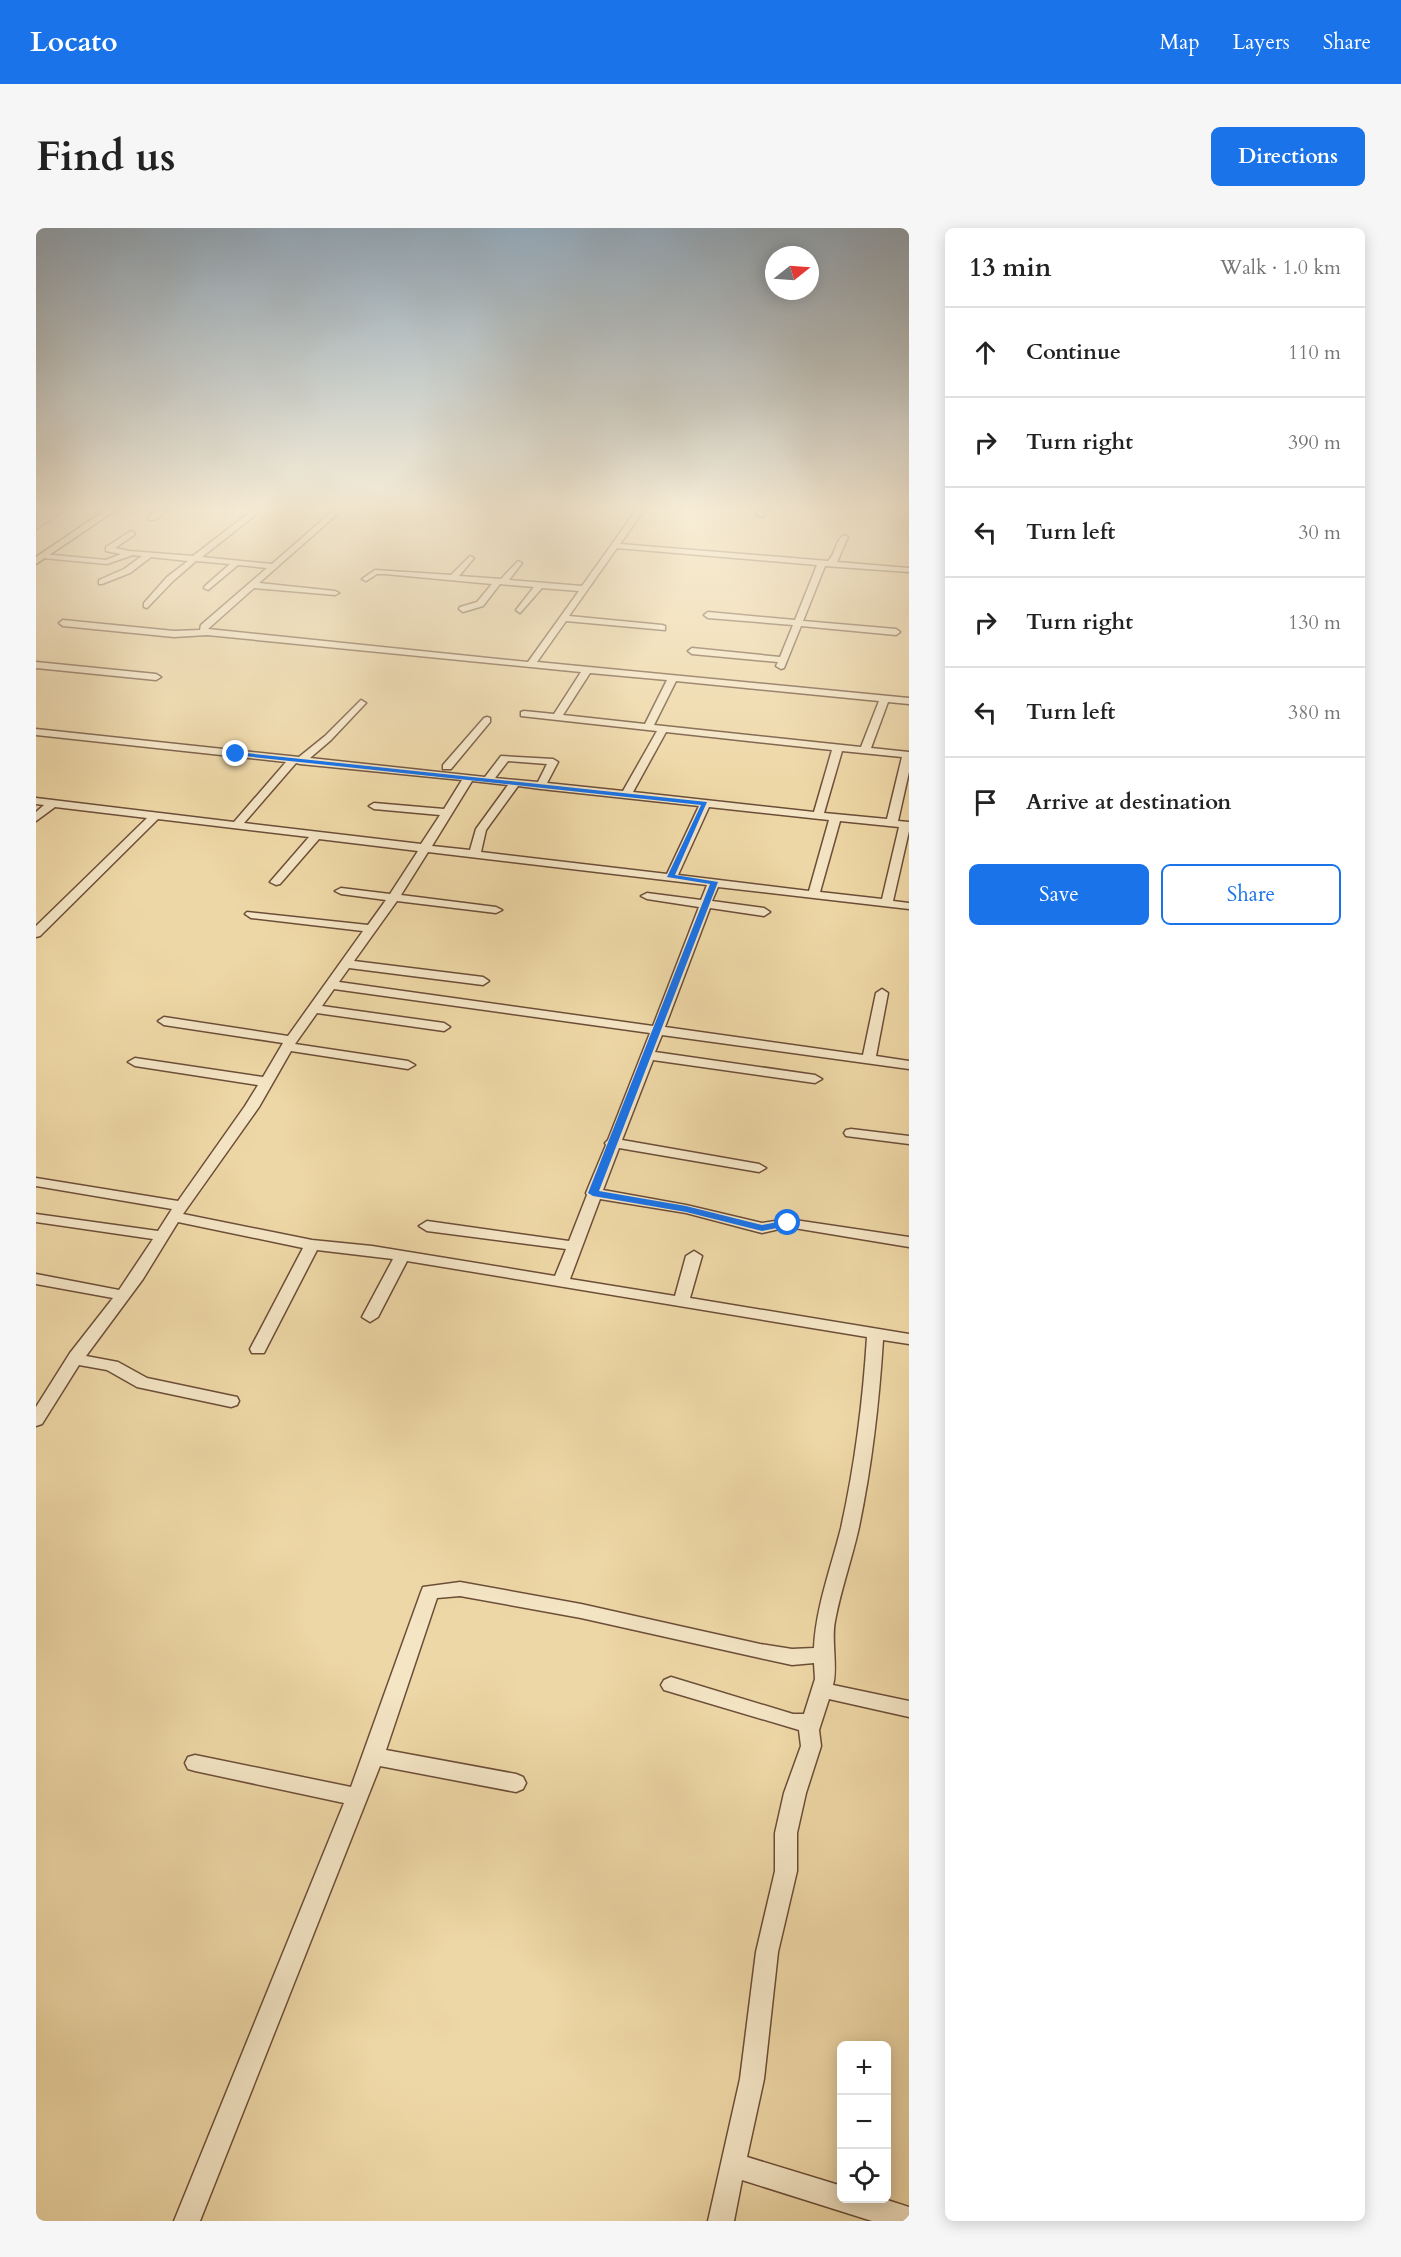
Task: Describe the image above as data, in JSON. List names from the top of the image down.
{
  "north": "right",
  "page": {
    "header": "Locato",
    "nav": ["Map", "Layers", "Share"],
    "buttons": [
      "Directions",
      ["Save", "Share"]
    ],
    "title": "Find us",
    "heading": ["13 min", "Walk · 1.0 km"],
    "list": [
      ["Continue", "110 m"],
      ["Turn right", "390 m"],
      ["Turn left", "30 m"],
      ["Turn right", "130 m"],
      ["Turn left", "380 m"],
      "Arrive at destination"
    ],
    "map_buttons": ["+", "−"]
  }
}
